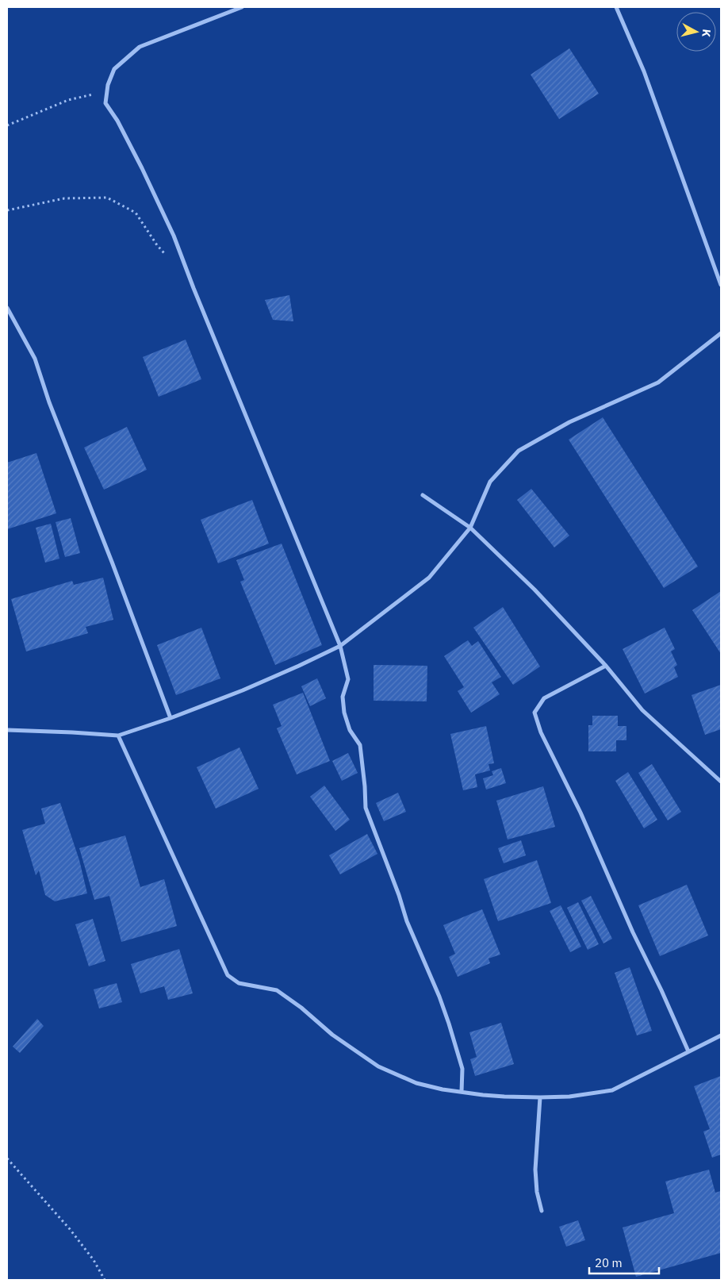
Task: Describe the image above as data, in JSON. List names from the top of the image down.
{
  "scale_bar": "20 m",
  "north": "right"
}
